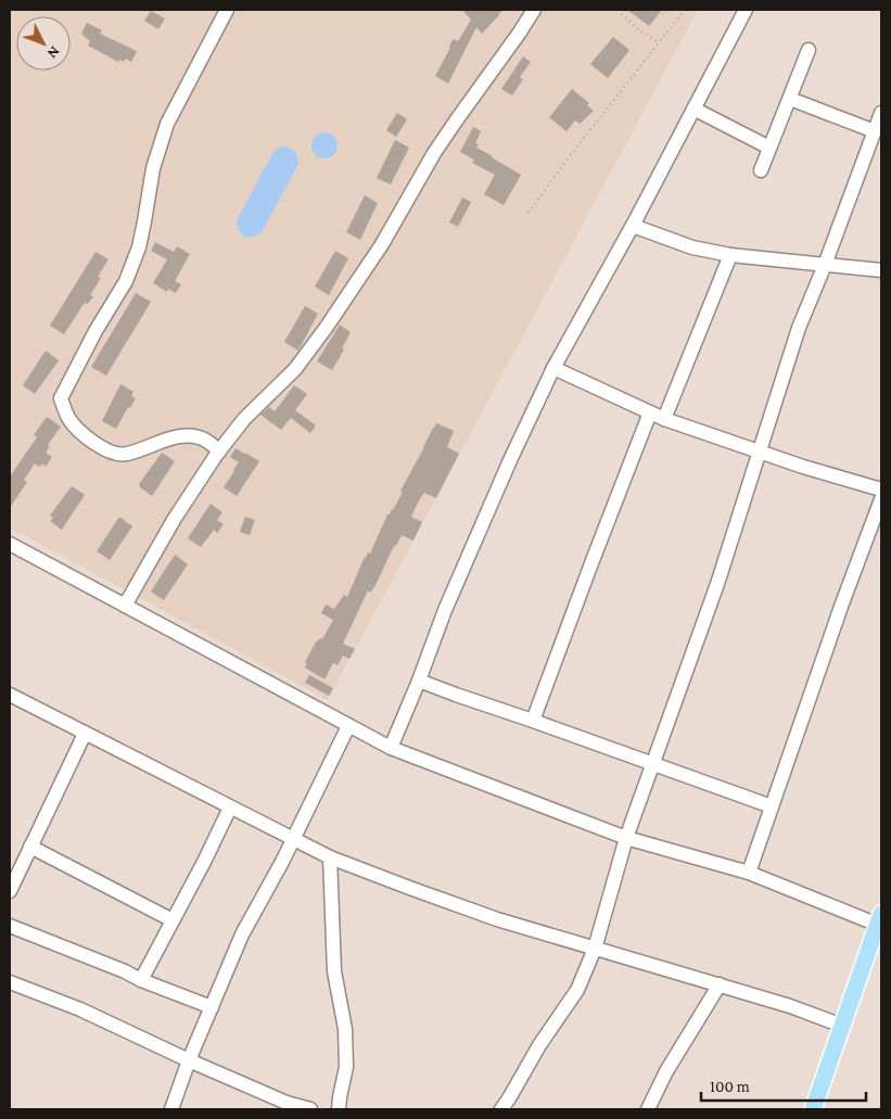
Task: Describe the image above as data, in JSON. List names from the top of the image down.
{
  "scale_bar": "100 m",
  "north": "bottom right"
}
